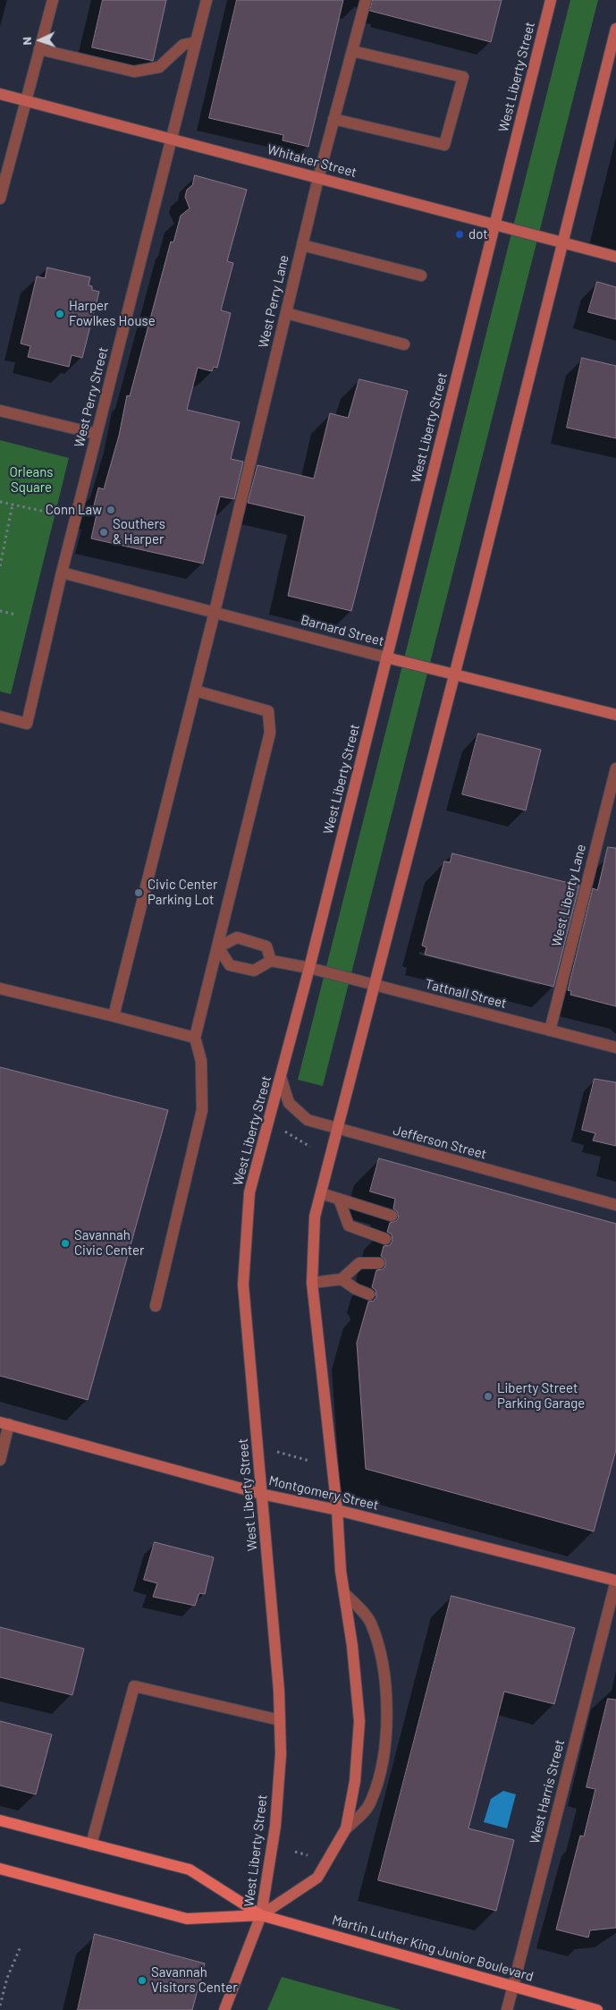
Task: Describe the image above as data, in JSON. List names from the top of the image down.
{
  "streets": {
    "main road": [
      "West Liberty Street",
      "Whitaker Street",
      "Barnard Street",
      "Montgomery Street",
      "Martin Luther King Junior Boulevard"
    ],
    "street": [
      "West Perry Lane",
      "West Perry Street",
      "West Liberty Lane",
      "Tattnall Street",
      "Jefferson Street",
      "West Harris Street"
    ]
  },
  "crossings": [
    ["West Liberty Street", "Whitaker Street"],
    ["West Liberty Street", "Barnard Street"],
    ["West Liberty Street", "Tattnall Street"],
    ["West Liberty Street", "Jefferson Street"],
    ["West Liberty Street", "Montgomery Street"],
    ["West Liberty Street", "Martin Luther King Junior Boulevard"],
    ["Whitaker Street", "West Perry Lane"],
    ["Whitaker Street", "West Perry Street"],
    ["West Perry Lane", "Barnard Street"],
    ["West Perry Street", "Barnard Street"],
    ["West Liberty Lane", "Tattnall Street"],
    ["Montgomery Street", "West Harris Street"],
    ["West Harris Street", "Martin Luther King Junior Boulevard"]
  ],
  "parks": ["Orleans Square"],
  "places": [
    "dot",
    "Harper Fowlkes House",
    "Conn Law",
    "Southers & Harper",
    "Civic Center Parking Lot",
    "Savannah Civic Center",
    "Liberty Street Parking Garage",
    "Savannah Visitors Center"
  ],
  "north": "left"
}
